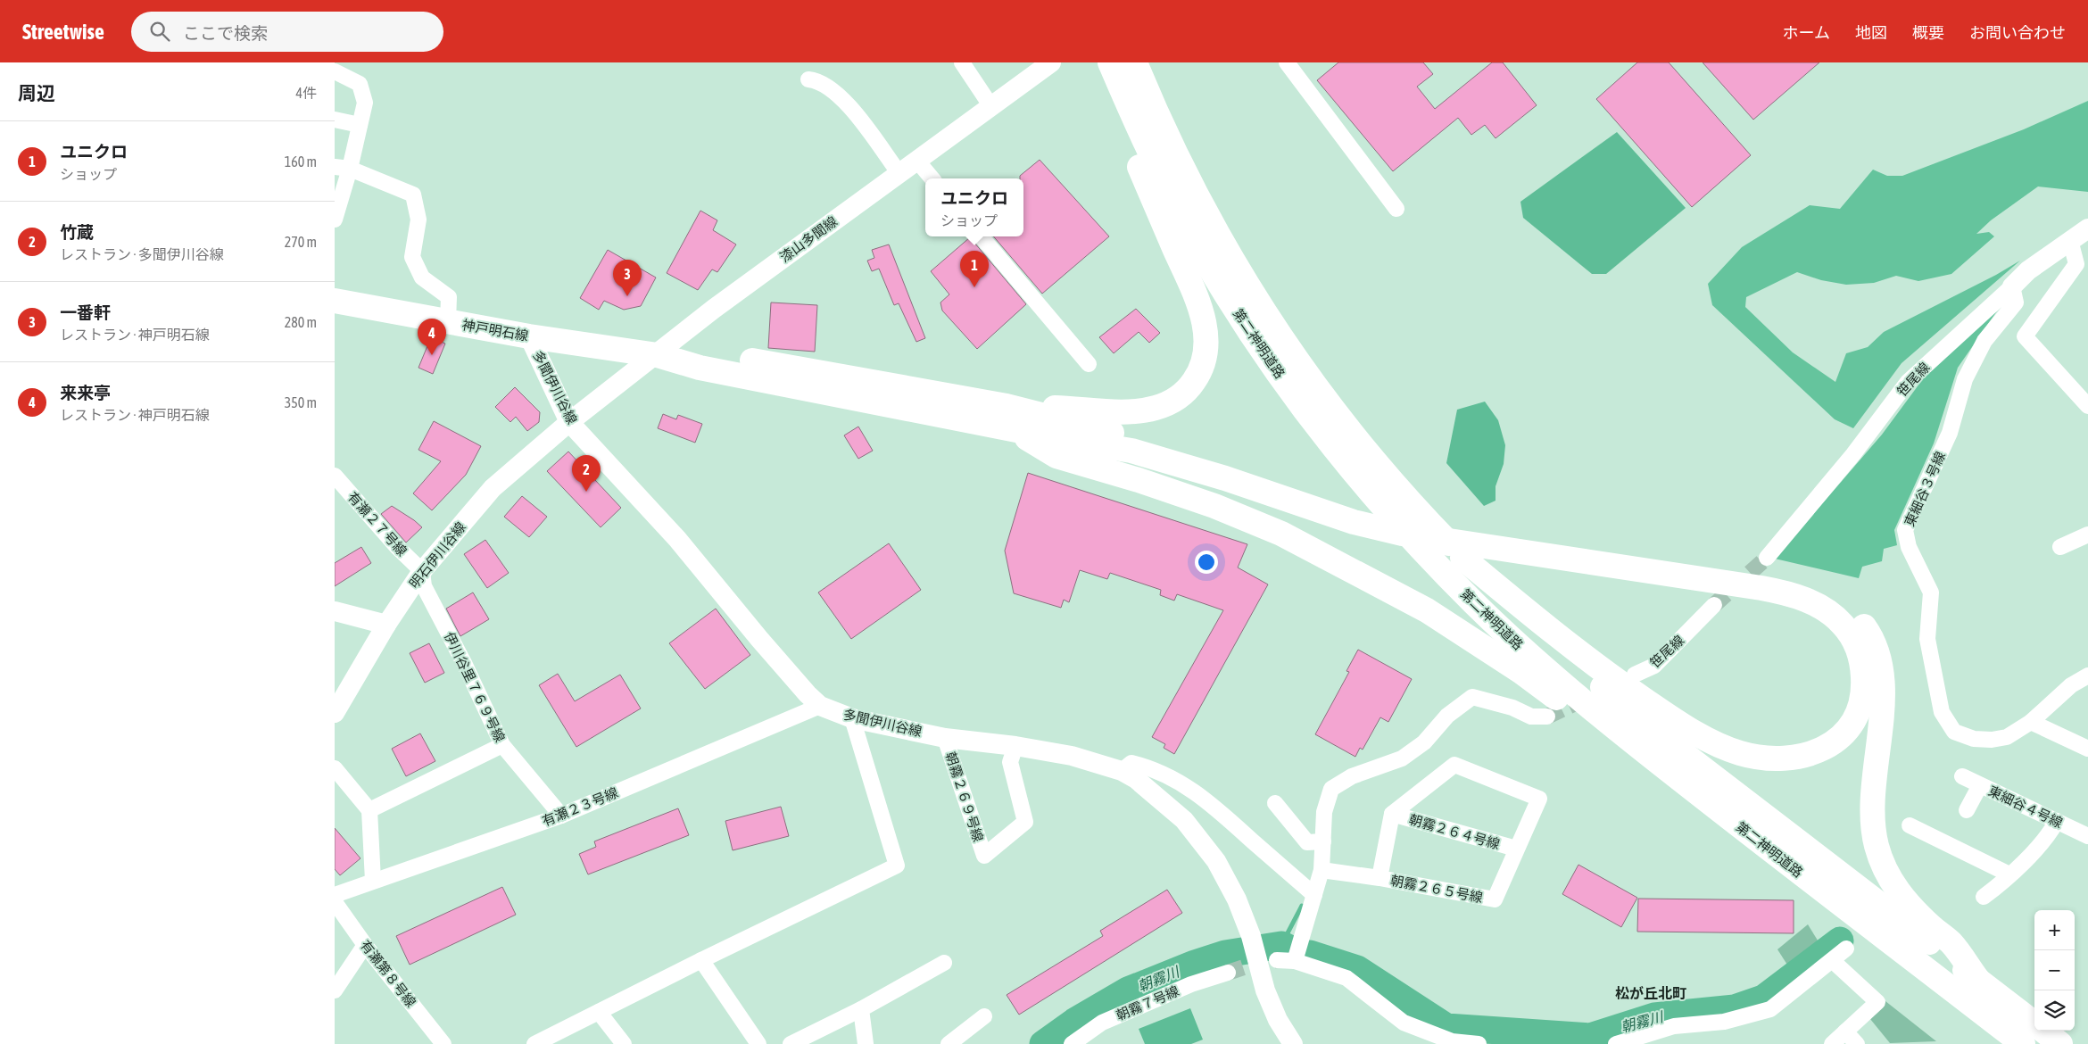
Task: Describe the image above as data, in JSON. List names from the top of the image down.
{
  "streets": {
    "main road": ["神戸明石線", "第二神明道路"],
    "street": [
      "漆山多聞線",
      "笹尾線",
      "多聞伊川谷線",
      "東細谷３号線",
      "有瀬２７号線",
      "明石伊川谷線",
      "伊川谷里７６９号線",
      "朝霧２６９号線",
      "有瀬２３号線",
      "東細谷４号線",
      "朝霧２６４号線",
      "朝霧２６５号線",
      "有瀬第８号線",
      "朝霧７号線"
    ]
  },
  "crossings": [
    ["漆山多聞線", "神戸明石線"],
    ["漆山多聞線", "多聞伊川谷線"],
    ["漆山多聞線", "明石伊川谷線"],
    ["神戸明石線", "多聞伊川谷線"],
    ["笹尾線", "東細谷３号線"],
    ["多聞伊川谷線", "明石伊川谷線"],
    ["多聞伊川谷線", "朝霧２６９号線"],
    ["多聞伊川谷線", "有瀬２３号線"],
    ["有瀬２７号線", "明石伊川谷線"],
    ["有瀬２７号線", "伊川谷里７６９号線"],
    ["明石伊川谷線", "伊川谷里７６９号線"],
    ["伊川谷里７６９号線", "有瀬２３号線"],
    ["朝霧２６４号線", "朝霧２６５号線"]
  ],
  "districts": ["松が丘北町"],
  "water": ["朝霧川"],
  "page": {
    "header": "Streetwise",
    "search": "ここで検索",
    "nav": [
      "ホーム",
      "地図",
      "概要",
      "お問い合わせ"
    ],
    "heading": ["周辺", "4件"],
    "list": [
      {
        "mark": "1",
        "name": "ユニクロ",
        "note": "ショップ",
        "value": "160 m"
      },
      {
        "mark": "2",
        "name": "竹蔵",
        "note": "レストラン · 多聞伊川谷線",
        "value": "270 m"
      },
      {
        "mark": "3",
        "name": "一番軒",
        "note": "レストラン · 神戸明石線",
        "value": "280 m"
      },
      {
        "mark": "4",
        "name": "来来亭",
        "note": "レストラン · 神戸明石線",
        "value": "350 m"
      }
    ],
    "popup": ["ユニクロ", "ショップ"],
    "pins": [
      "1",
      "3",
      "4",
      "2"
    ],
    "map_buttons": ["+", "−"]
  }
}
